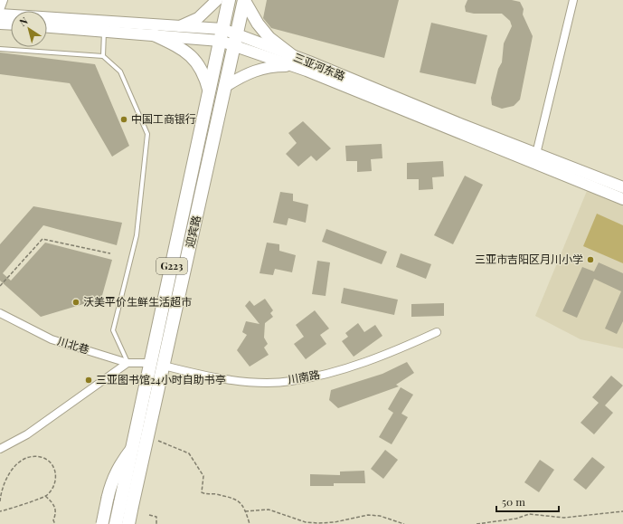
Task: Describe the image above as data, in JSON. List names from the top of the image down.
{
  "streets": {
    "highway": ["迎宾路", "G223"],
    "main road": ["三亚河东路"],
    "street": ["川北巷", "川南路"]
  },
  "crossings": [
    ["三亚河东路", "迎宾路"],
    ["迎宾路", "G223"],
    ["迎宾路", "川北巷"],
    ["迎宾路", "川南路"]
  ],
  "places": [
    "中国工商银行",
    "三亚市吉阳区月川小学",
    "沃美平价生鲜生活超市",
    "三亚图书馆24小时自助书亭"
  ],
  "scale_bar": "50 m",
  "north": "top left"
}
